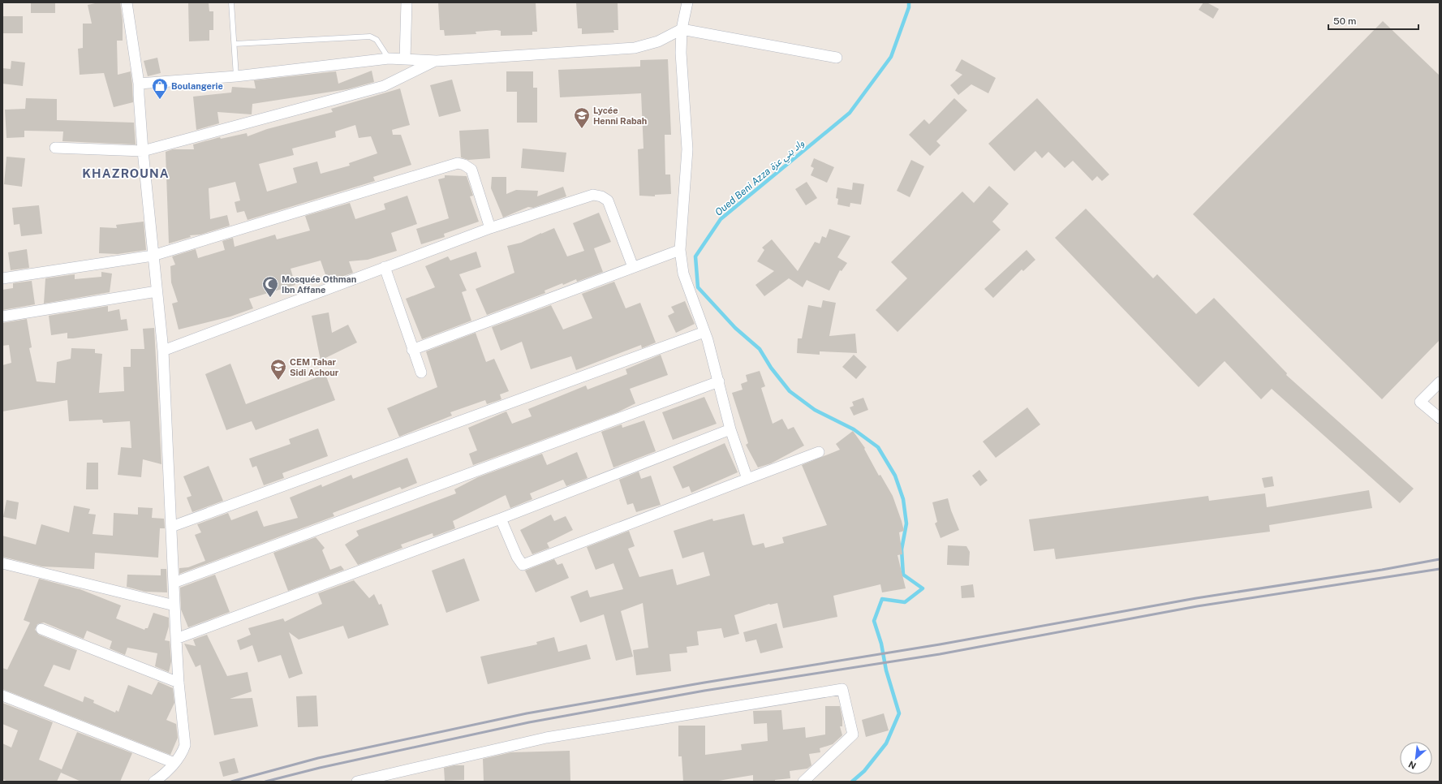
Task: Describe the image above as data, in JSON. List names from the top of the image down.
{
  "districts": ["KHAZROUNA"],
  "water": ["Oued Beni Azza واد بني عزة"],
  "places": {
    "shop": ["Boulangerie"],
    "school or university": ["Lycée Henni Rabah", "CEM Tahar Sidi Achour"],
    "mosque": ["Mosquée Othman Ibn Affane"]
  },
  "scale_bar": "50 m",
  "north": "bottom left"
}
